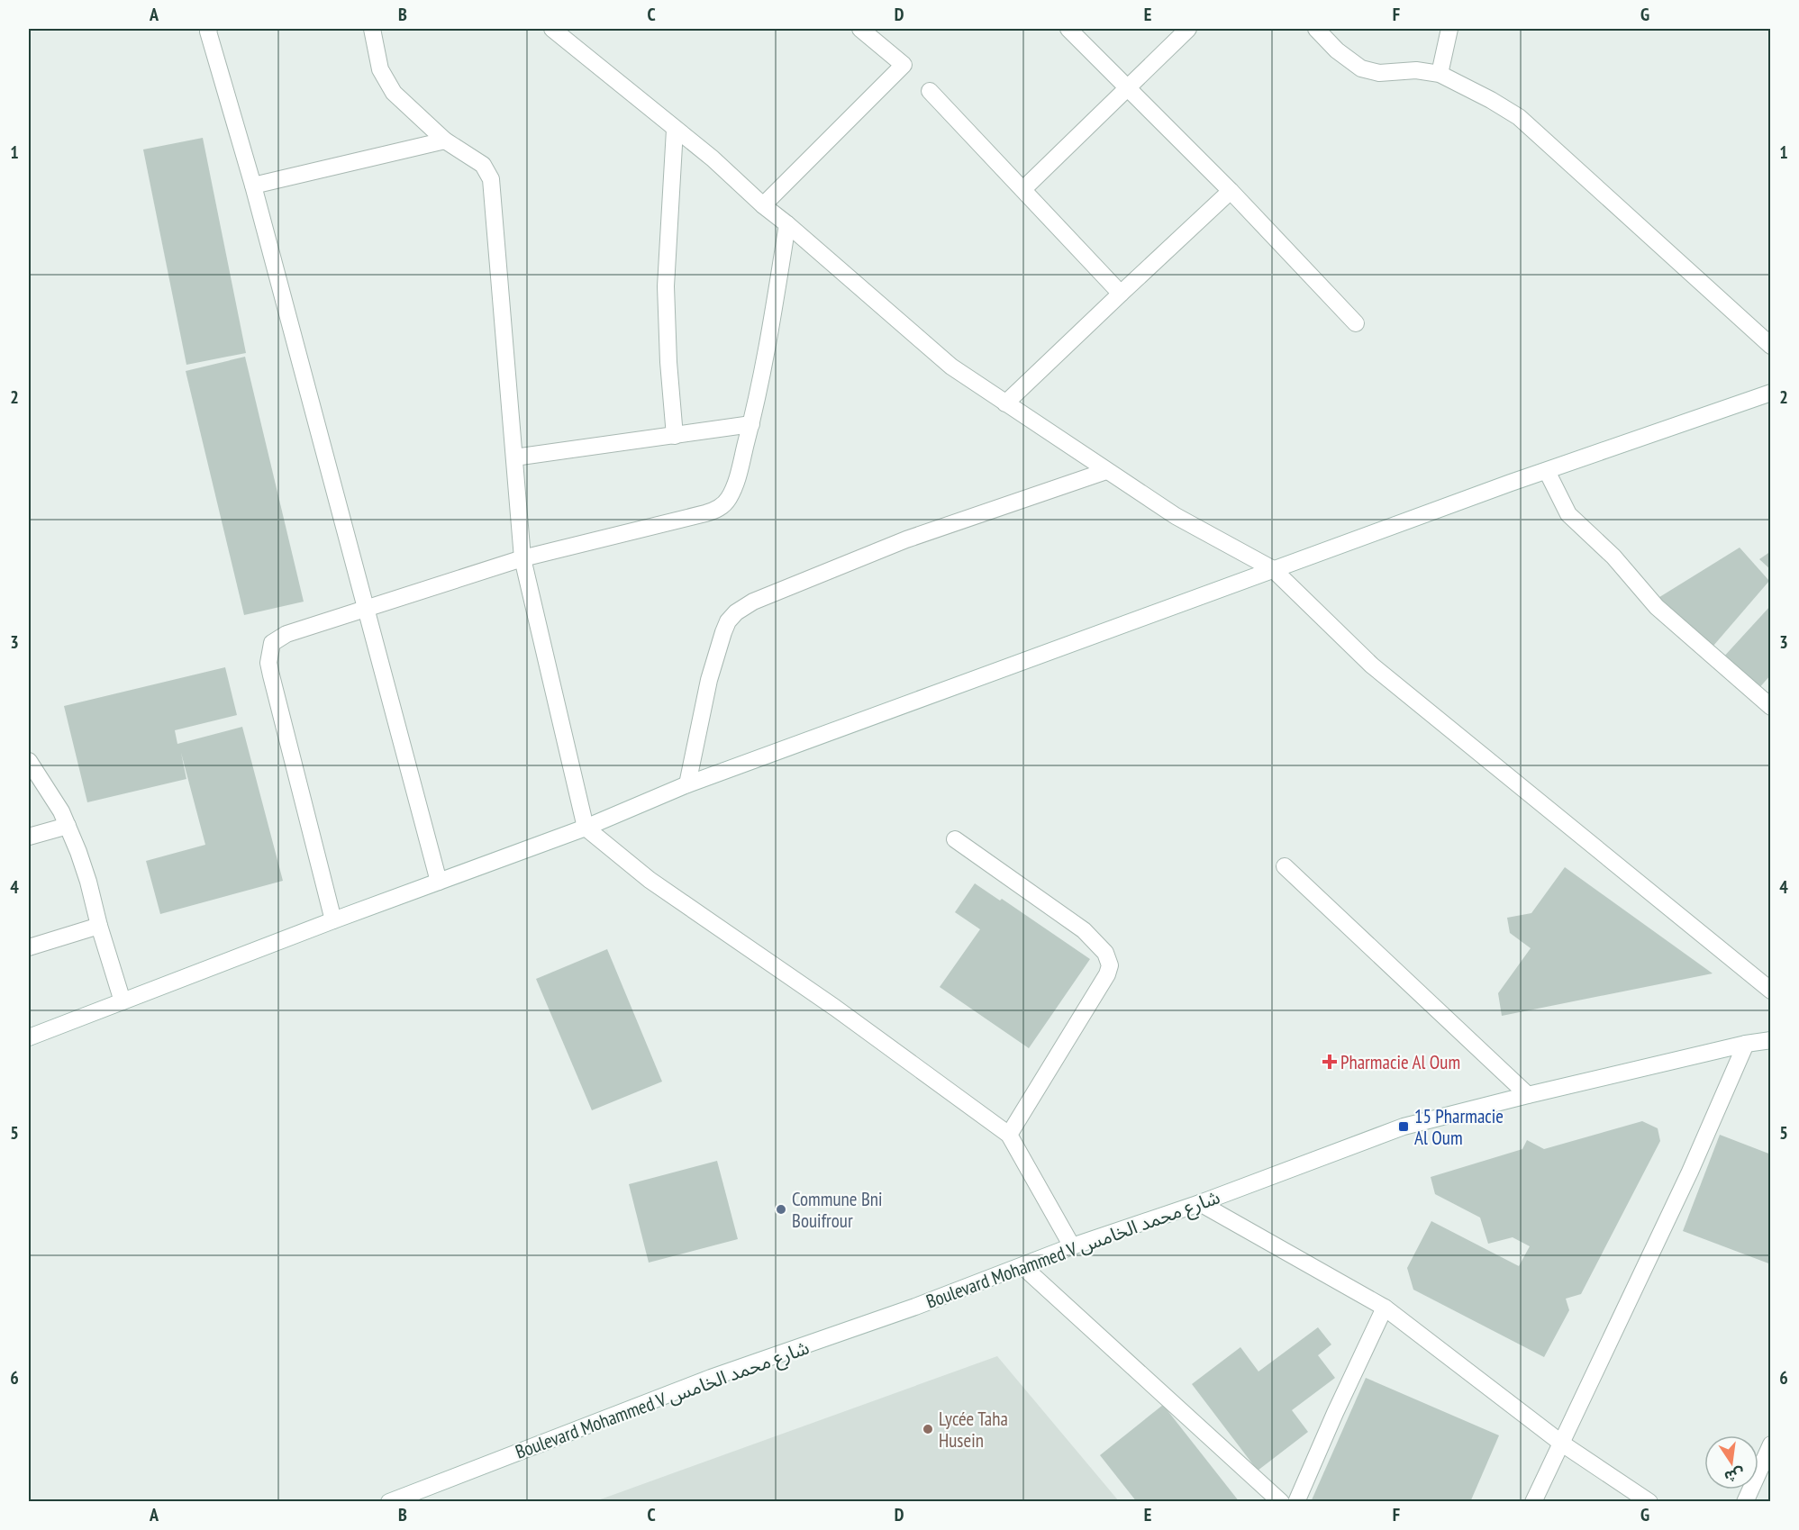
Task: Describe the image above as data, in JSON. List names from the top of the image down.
{
  "streets": {
    "street": ["Boulevard Mohammed V شارع محمد الخامس"]
  },
  "places": {
    "health": ["Pharmacie Al Oum"],
    "transit": ["15 Pharmacie Al Oum"],
    "other": ["Commune Bni Bouifrour", "Lycée Taha Husein"]
  },
  "north": "bottom",
  "grid": {
    "columns": [
      "A",
      "B",
      "C",
      "D",
      "E",
      "F",
      "G"
    ],
    "rows": [
      "1",
      "2",
      "3",
      "4",
      "5",
      "6"
    ]
  }
}
